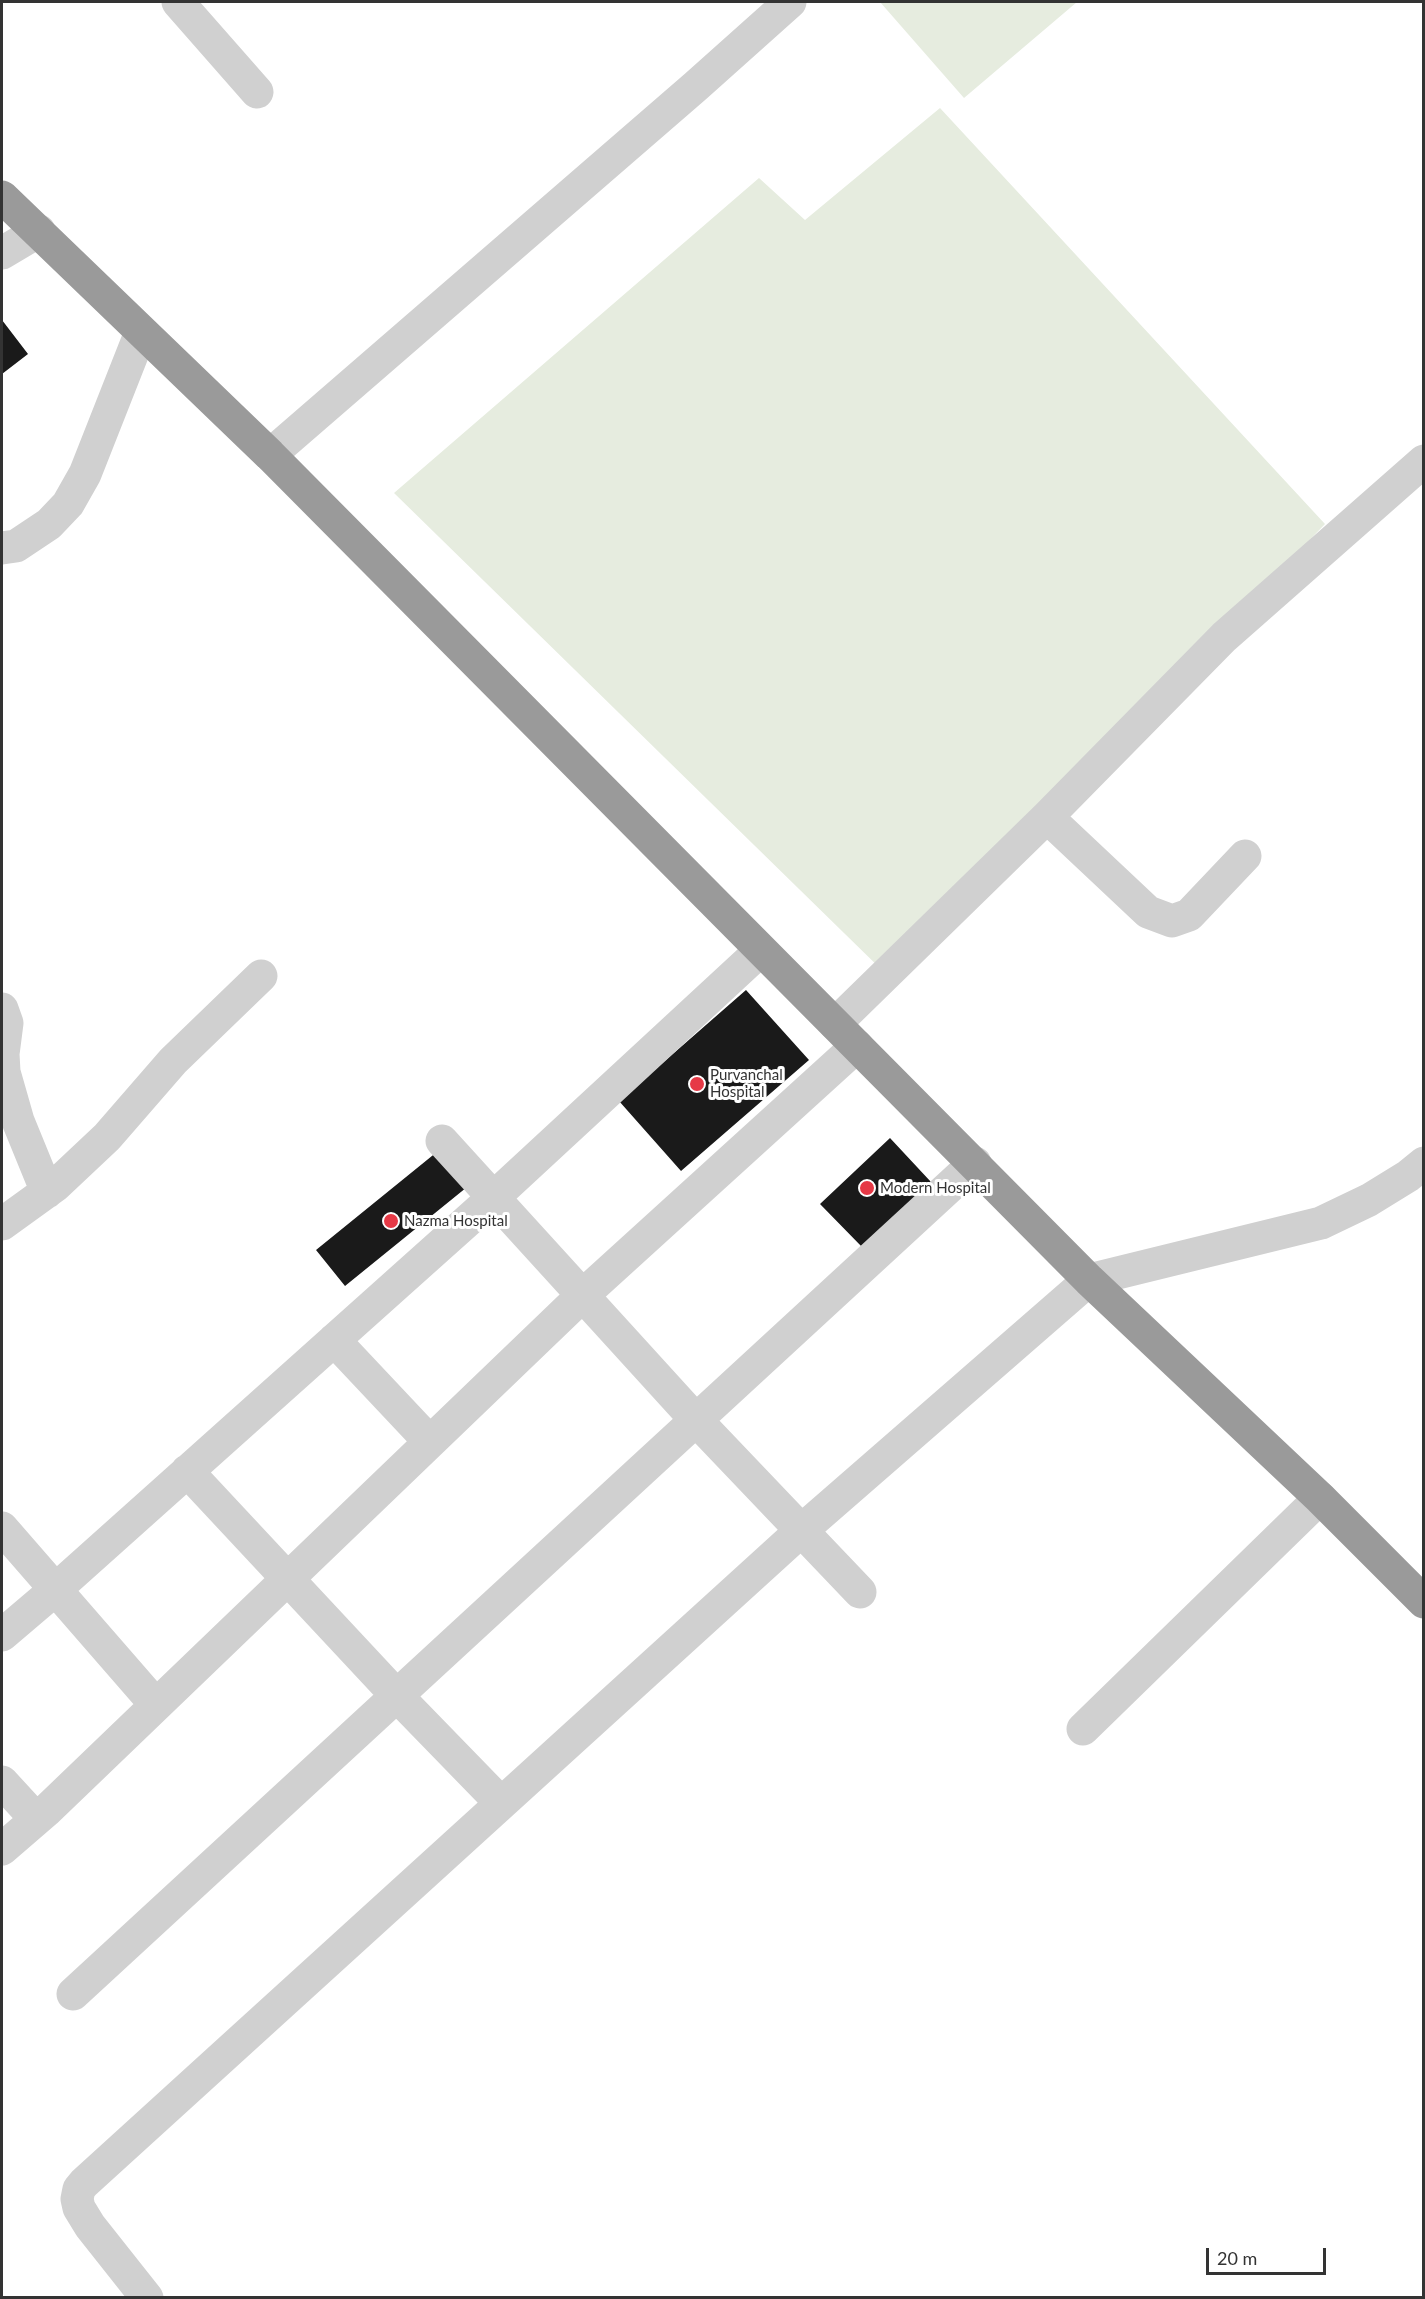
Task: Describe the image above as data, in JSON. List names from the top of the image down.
{
  "places": ["Purvanchal Hospital", "Modern Hospital", "Nazma Hospital"],
  "scale_bar": "20 m"
}
